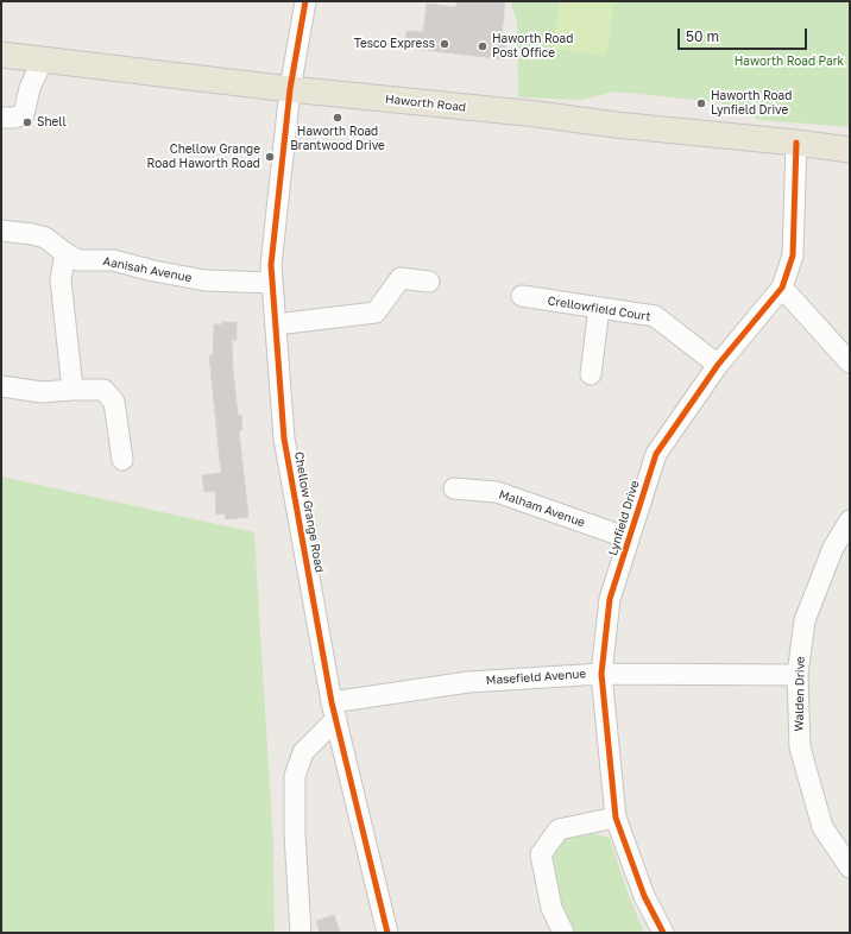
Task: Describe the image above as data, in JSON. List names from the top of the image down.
{
  "streets": {
    "main road": ["Haworth Road"],
    "street": [
      "Aanisah Avenue",
      "Crellowfield Court",
      "Malham Avenue",
      "Chellow Grange Road",
      "Lynfield Drive",
      "Masefield Avenue",
      "Walden Drive"
    ]
  },
  "crossings": [
    ["Haworth Road", "Chellow Grange Road"],
    ["Haworth Road", "Lynfield Drive"],
    ["Aanisah Avenue", "Chellow Grange Road"],
    ["Crellowfield Court", "Lynfield Drive"],
    ["Malham Avenue", "Lynfield Drive"],
    ["Chellow Grange Road", "Masefield Avenue"],
    ["Lynfield Drive", "Masefield Avenue"],
    ["Masefield Avenue", "Walden Drive"]
  ],
  "parks": ["Haworth Road Park"],
  "places": [
    "Tesco Express",
    "Haworth Road Post Office",
    "Haworth Road Lynfield Drive",
    "Haworth Road Brantwood Drive",
    "Shell",
    "Chellow Grange Road Haworth Road"
  ],
  "scale_bar": "50 m"
}
